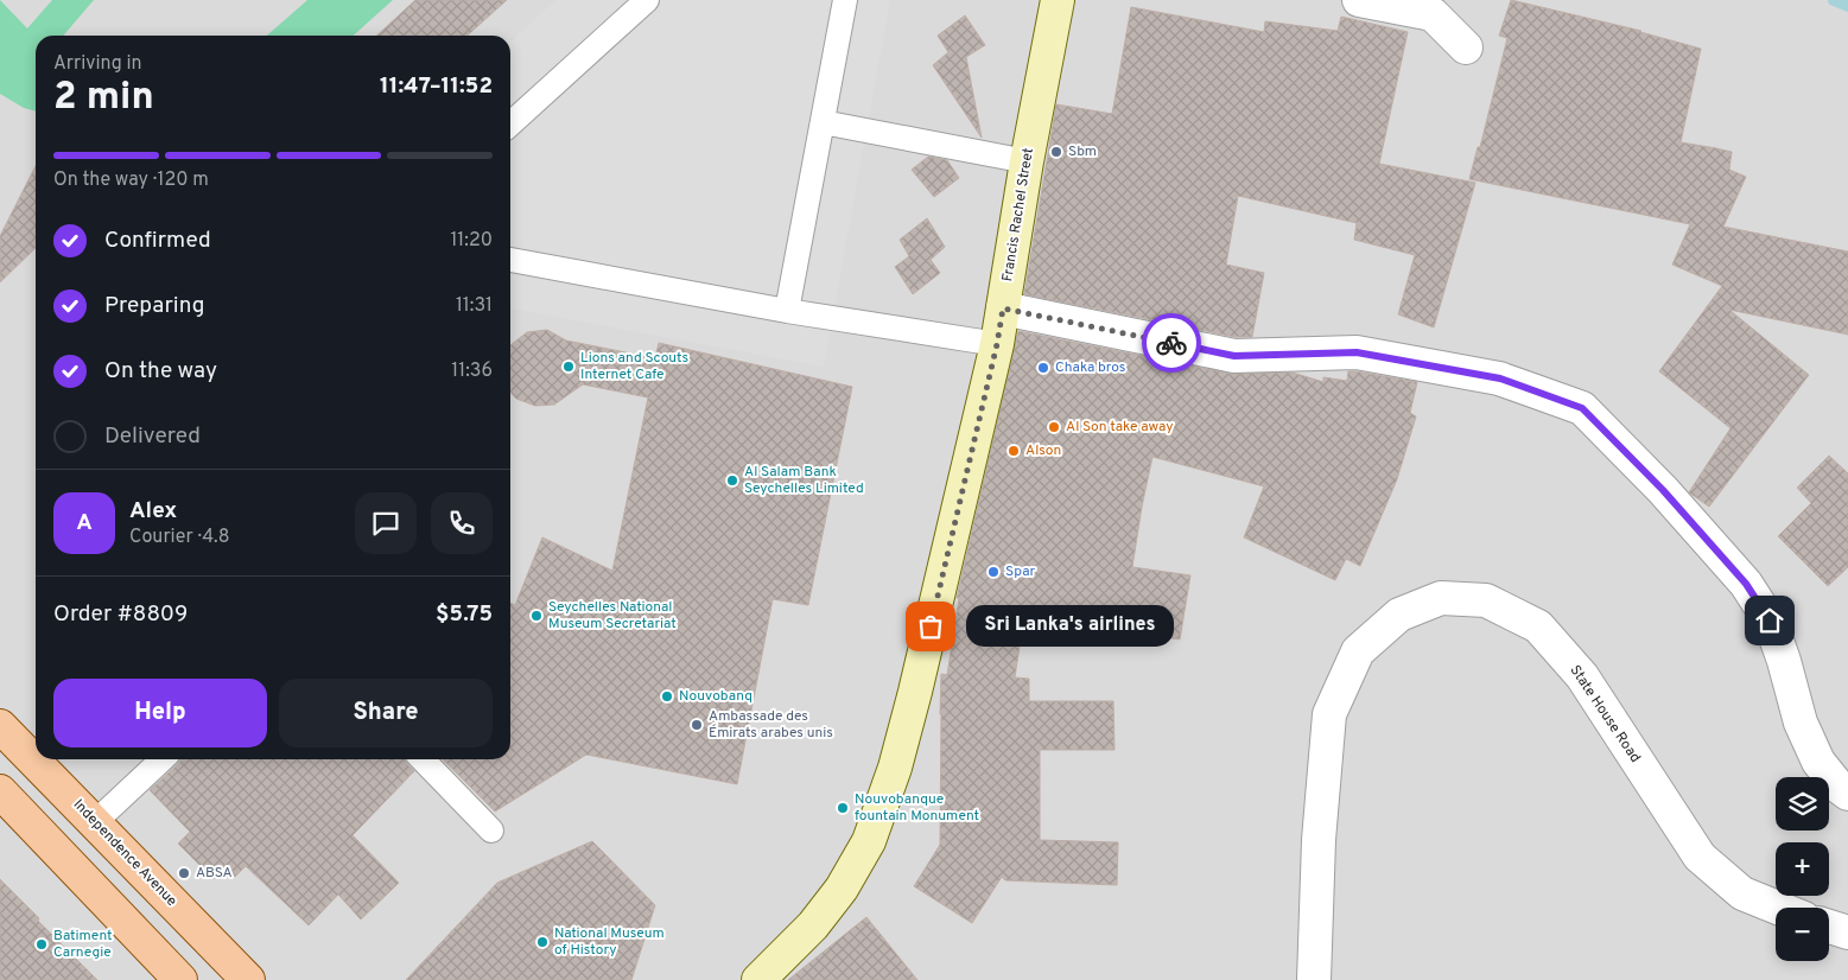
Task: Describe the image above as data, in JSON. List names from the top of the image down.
{
  "streets": {
    "main road": ["Francis Rachel Street", "Independence Avenue"],
    "street": ["State House Road"]
  },
  "places": [
    "Sbm",
    "Lions and Scouts Internet Cafe",
    "Chaka bros",
    "Al Son take away",
    "Alson",
    "Al Salam Bank Seychelles Limited",
    "Spar",
    "Seychelles National Museum Secretariat",
    "Sri Lanka's airlines",
    "Nouvobanq",
    "Ambassade des Émirats arabes unis",
    "Nouvobanque fountain Monument",
    "ABSA",
    "National Museum of History",
    "Batiment Carnegie"
  ],
  "page": {
    "heading": ["2 min", "Arriving in", "11:47–11:52"],
    "panel": [
      "Alex",
      "Courier · 4.8",
      "Order #8809",
      "$5.75"
    ],
    "bar": "On the way · 120 m",
    "list": [
      ["Confirmed", "11:20"],
      ["Preparing", "11:31"],
      ["On the way", "11:36"],
      "Delivered"
    ],
    "round": "A",
    "bubble": "Sri Lanka's airlines",
    "buttons": ["Help", "Share"],
    "map_buttons": ["+", "−"]
  }
}
